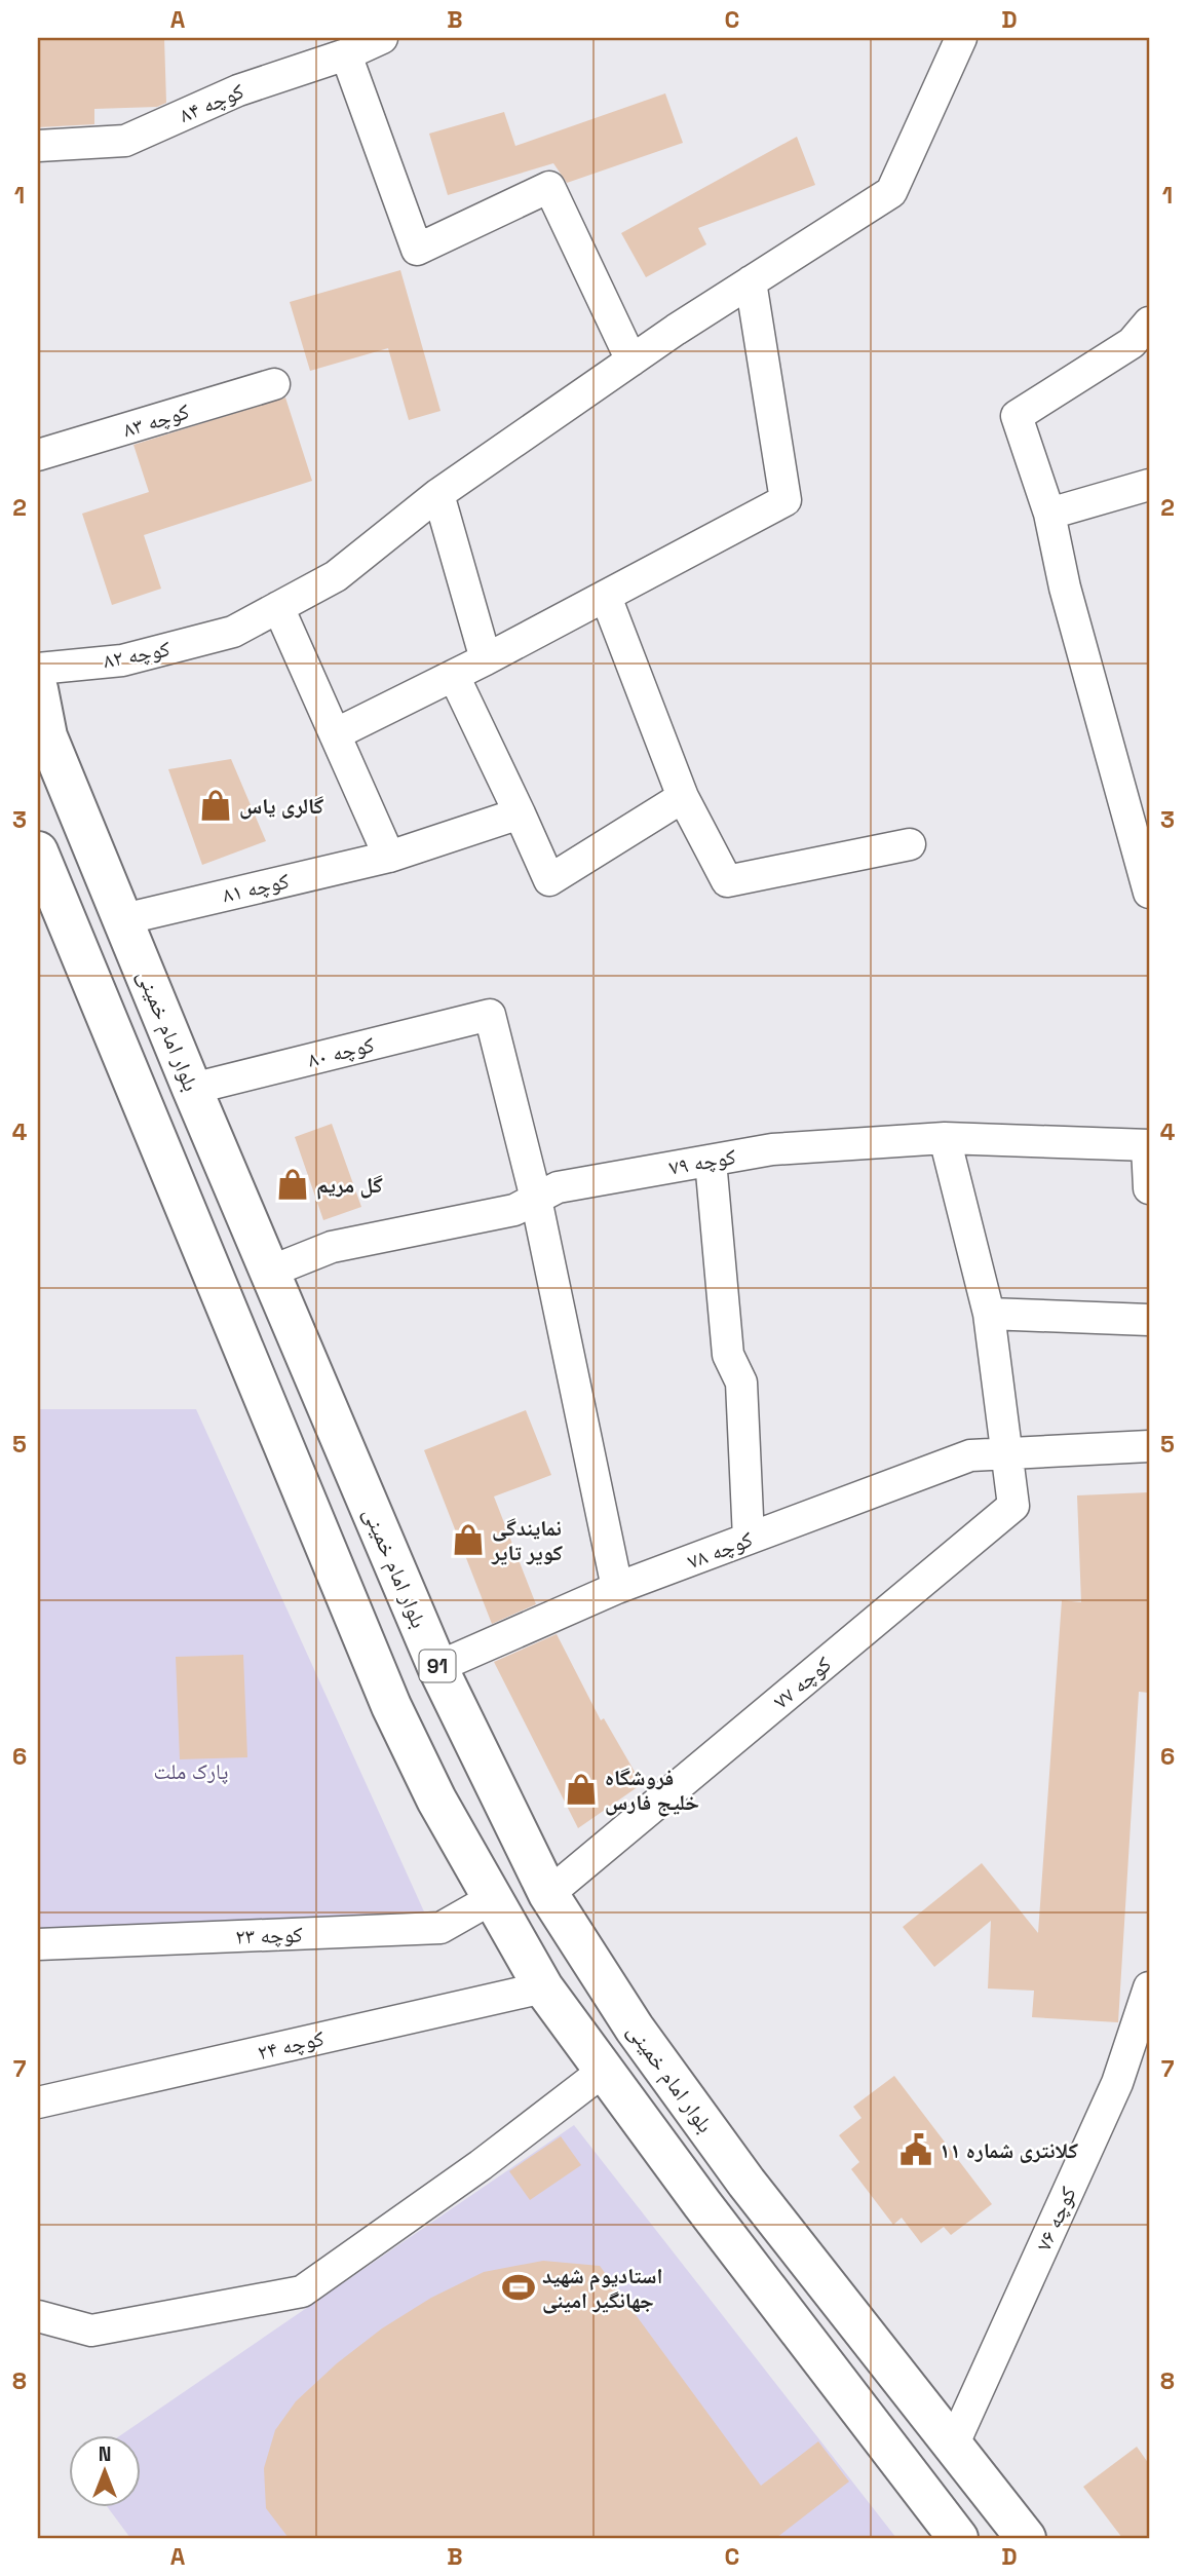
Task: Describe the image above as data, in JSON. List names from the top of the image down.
{
  "streets": {
    "main road": ["بلوار امام خمینی", "91"],
    "street": [
      "کوچه ۸۴",
      "کوچه ۸۳",
      "کوچه ۸۲",
      "کوچه ۸۱",
      "کوچه ۸۰",
      "کوچه ۷۹",
      "کوچه ۷۸",
      "کوچه ۷۷",
      "کوچه ۲۳",
      "کوچه ۲۴",
      "کوچه ۷۶"
    ]
  },
  "crossings": [
    ["کوچه ۸۱", "بلوار امام خمینی"],
    ["بلوار امام خمینی", "کوچه ۸۰"],
    ["بلوار امام خمینی", "کوچه ۷۹"],
    ["بلوار امام خمینی", "کوچه ۷۸"],
    ["بلوار امام خمینی", "کوچه ۷۷"],
    ["بلوار امام خمینی", "کوچه ۷۶"],
    ["کوچه ۸۰", "کوچه ۷۹"],
    ["کوچه ۷۸", "کوچه ۷۷"]
  ],
  "parks": ["پارک ملت"],
  "places": {
    "shop": [
      "گالری یاس",
      "گل مریم",
      "نمایندگی کویر تایر",
      "فروشگاه خلیج فارس"
    ],
    "public building": ["کلانتری شماره ۱۱"],
    "sports": ["استادیوم شهید جهانگیر امینی"]
  },
  "north": "top",
  "grid": {
    "columns": [
      "A",
      "B",
      "C",
      "D"
    ],
    "rows": [
      "1",
      "2",
      "3",
      "4",
      "5",
      "6",
      "7",
      "8"
    ]
  }
}
